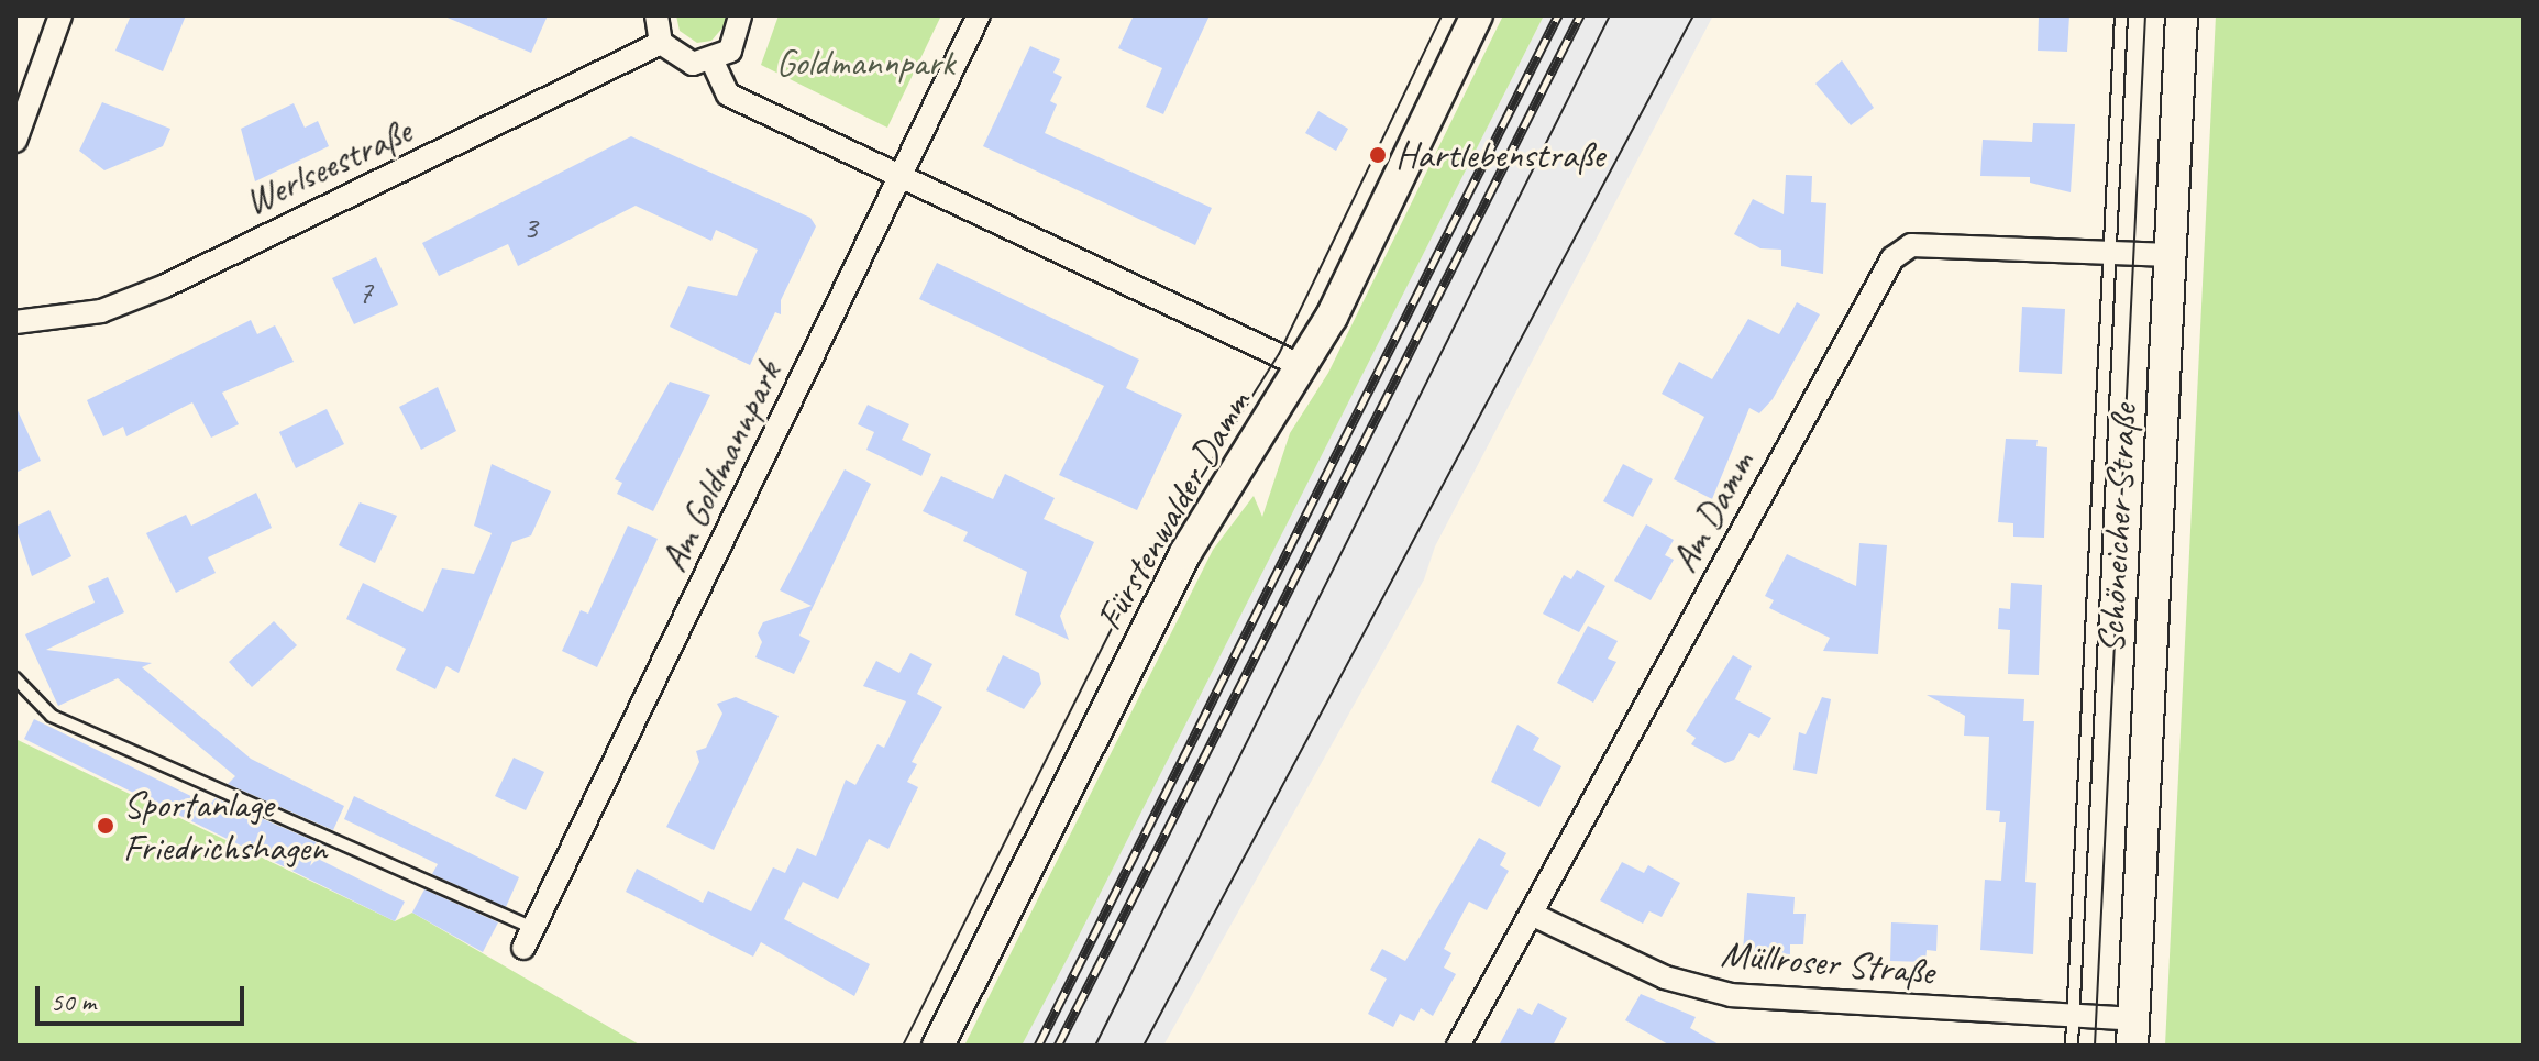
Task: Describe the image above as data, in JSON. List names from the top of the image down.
{
  "streets": {
    "main road": ["Fürstenwalder Damm", "Schöneicher Straße"],
    "street": [
      "Werlseestraße",
      "Am Goldmannpark",
      "Am Damm",
      "Müllroser Straße"
    ]
  },
  "crossings": [
    ["Am Damm", "Schöneicher Straße"],
    ["Am Damm", "Müllroser Straße"],
    ["Schöneicher Straße", "Müllroser Straße"]
  ],
  "parks": ["Goldmannpark"],
  "places": ["Hartlebenstraße", "Sportanlage Friedrichshagen"],
  "house_numbers": ["3", "7"],
  "scale_bar": "50 m"
}
